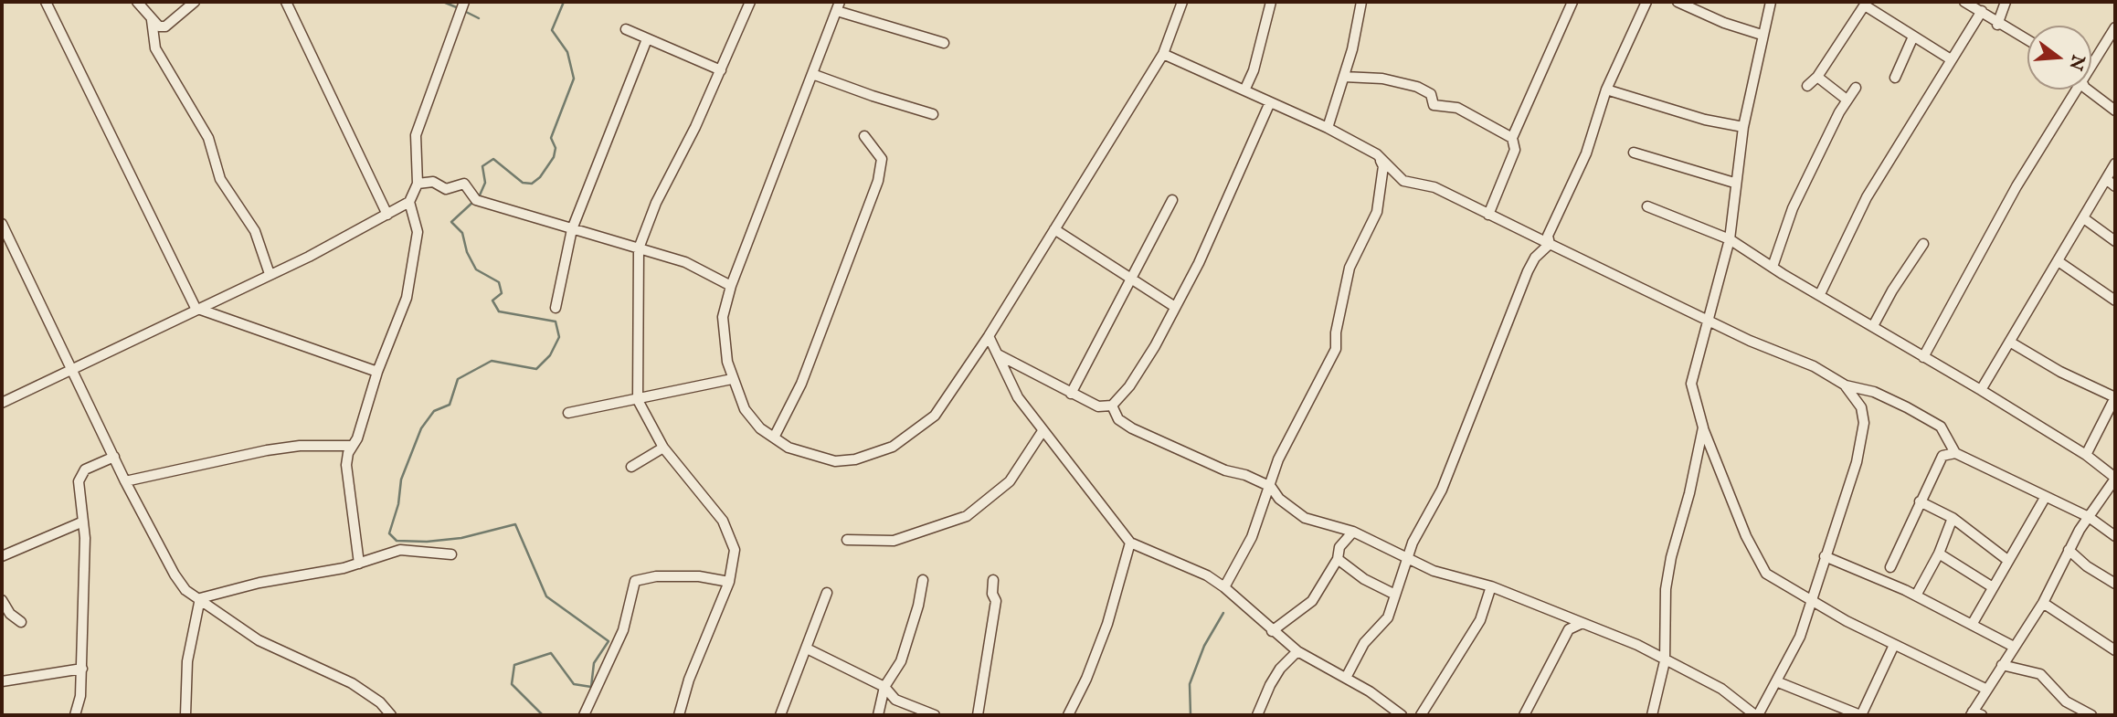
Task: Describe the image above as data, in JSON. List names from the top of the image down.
{
  "north": "right"
}
